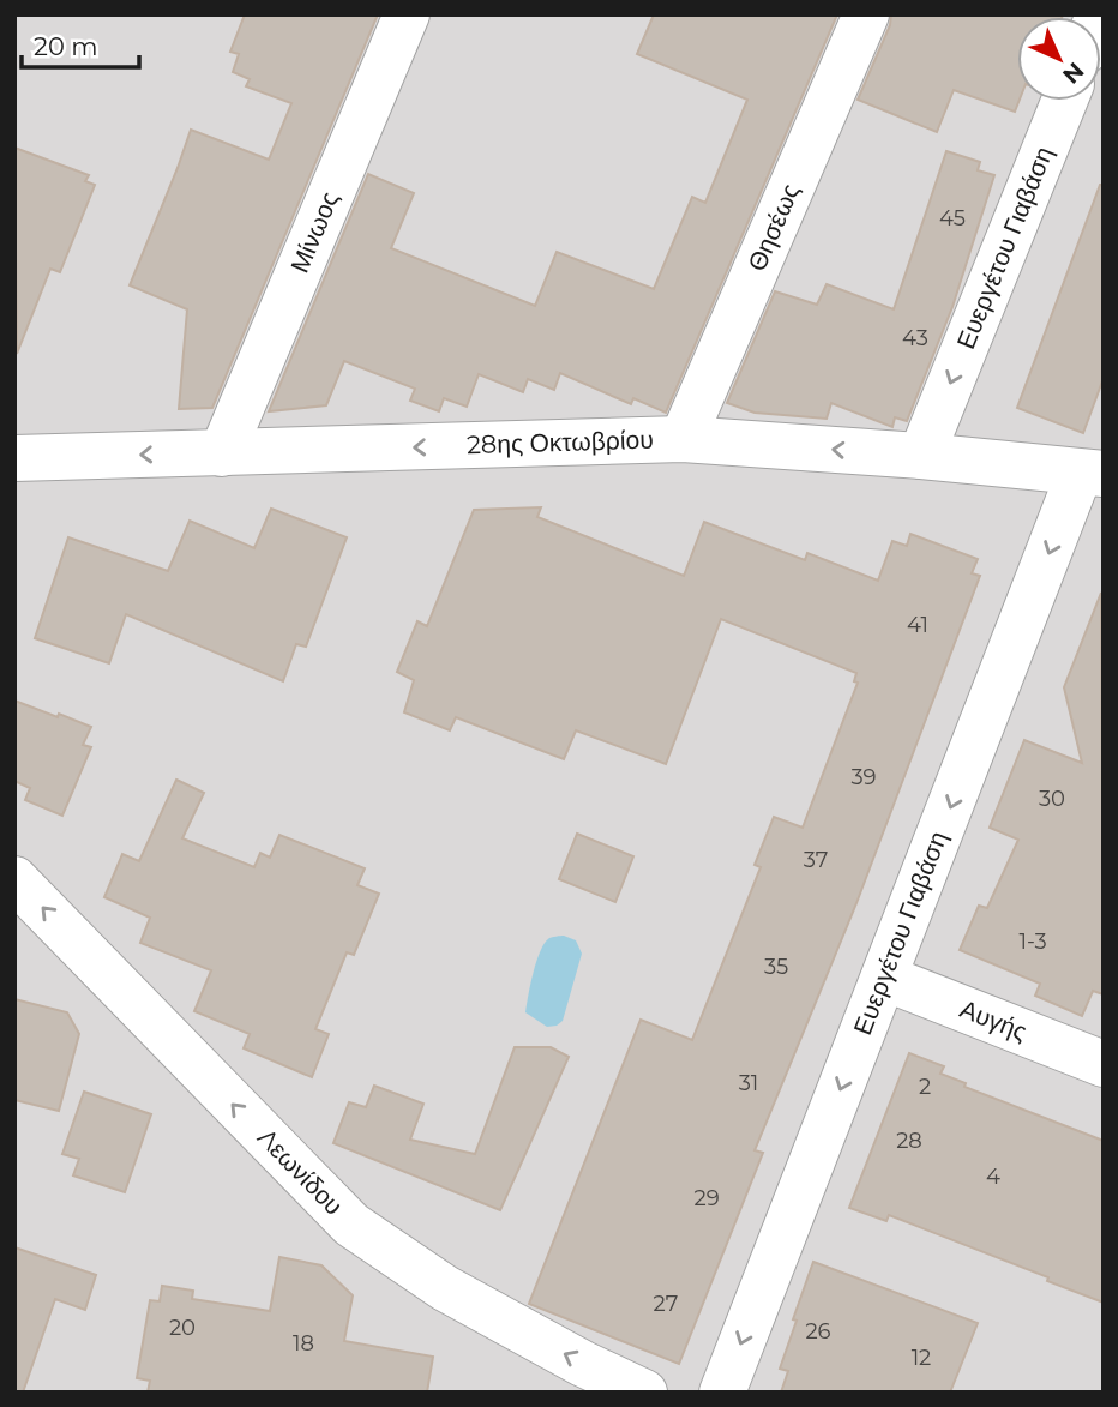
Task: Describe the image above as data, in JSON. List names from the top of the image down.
{
  "streets": {
    "street": [
      "Θησέως",
      "Μίνωος",
      "Ευεργέτου Γιαβάση",
      "28ης Οκτωβρίου",
      "Αυγής",
      "Λεωνίδου"
    ]
  },
  "crossings": [
    ["Θησέως", "28ης Οκτωβρίου"],
    ["Μίνωος", "28ης Οκτωβρίου"],
    ["Ευεργέτου Γιαβάση", "28ης Οκτωβρίου"],
    ["Ευεργέτου Γιαβάση", "Αυγής"]
  ],
  "one_way": ["Ευεργέτου Γιαβάση", "28ης Οκτωβρίου", "Λεωνίδου"],
  "house_numbers": [
    "45",
    "43",
    "41",
    "39",
    "30",
    "37",
    "1-3",
    "35",
    "31",
    "2",
    "28",
    "4",
    "29",
    "27",
    "20",
    "26",
    "18",
    "12"
  ],
  "scale_bar": "20 m",
  "north": "bottom right"
}
